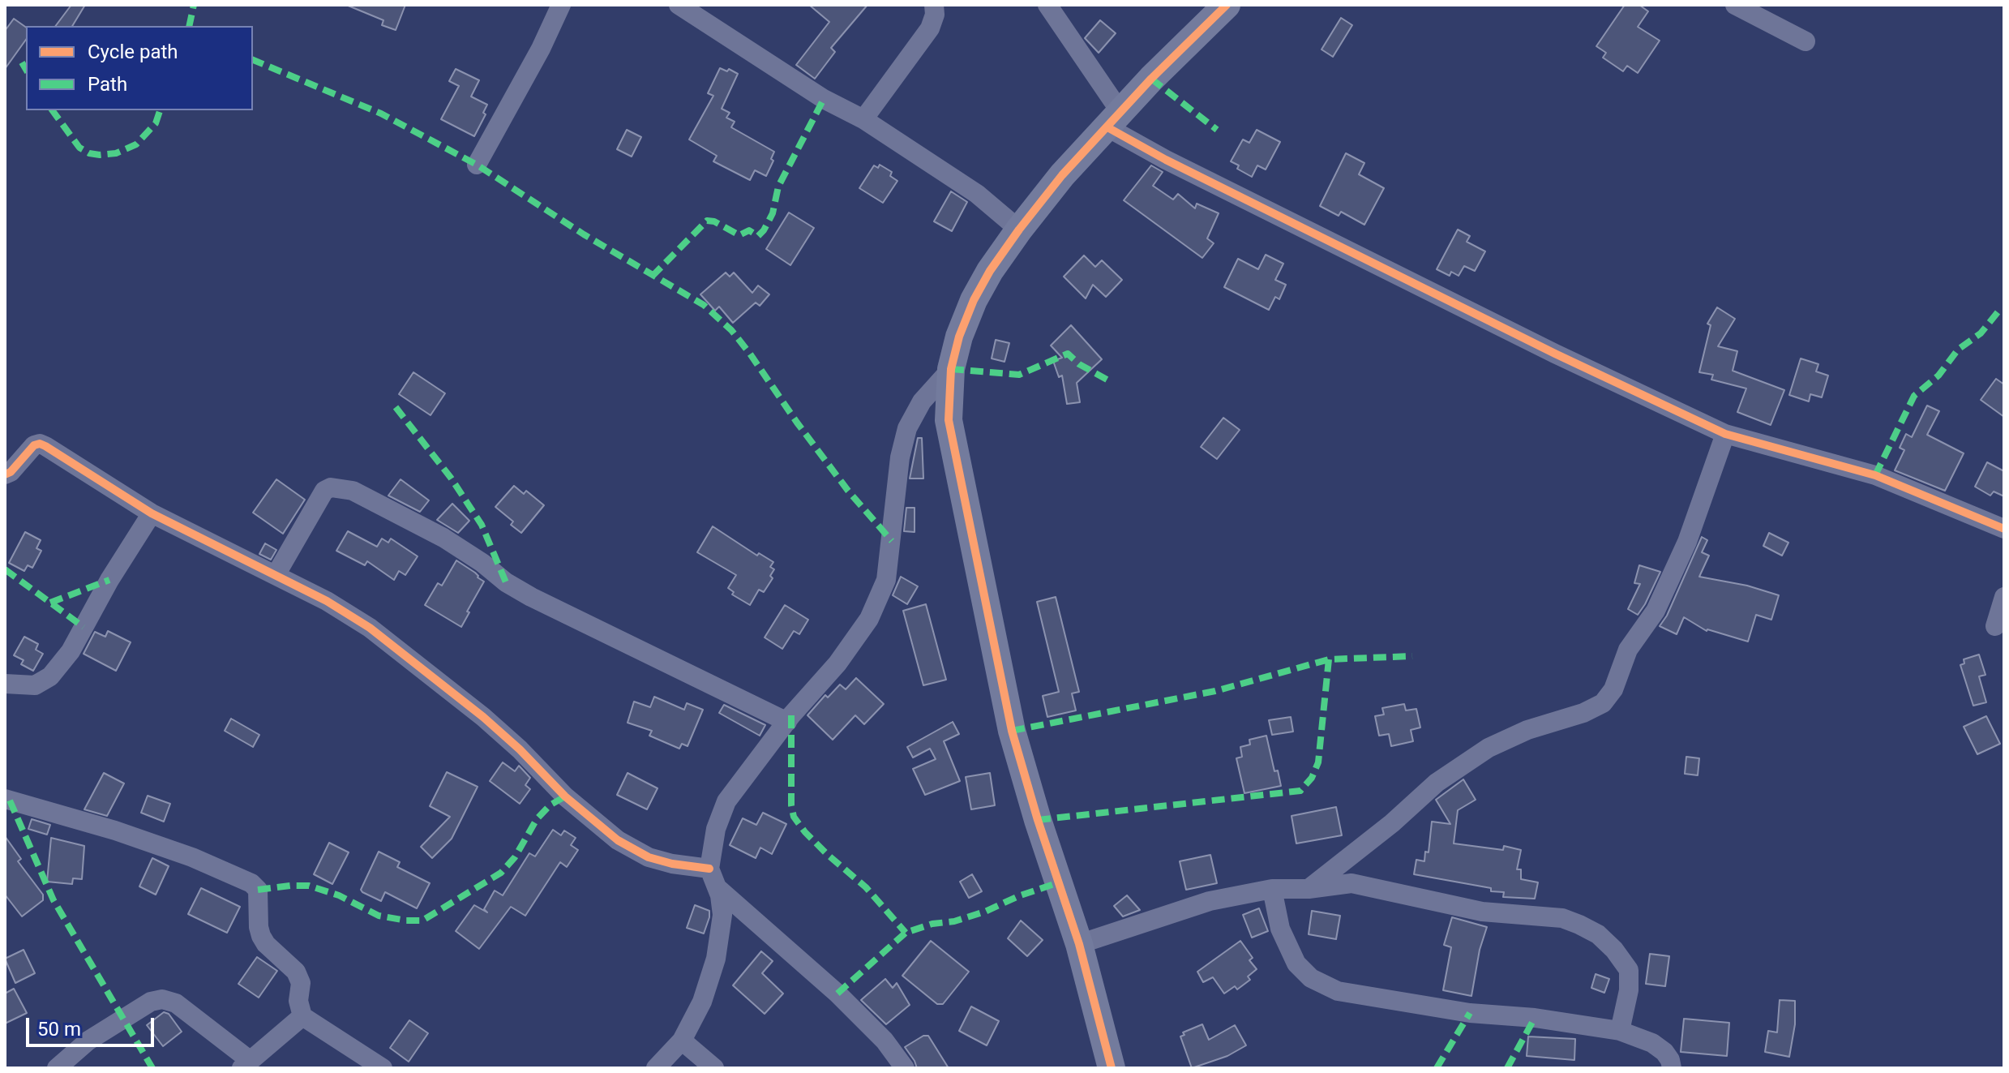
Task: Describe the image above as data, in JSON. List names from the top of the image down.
{
  "legend": ["Cycle path", "Path"],
  "scale_bar": "50 m"
}
